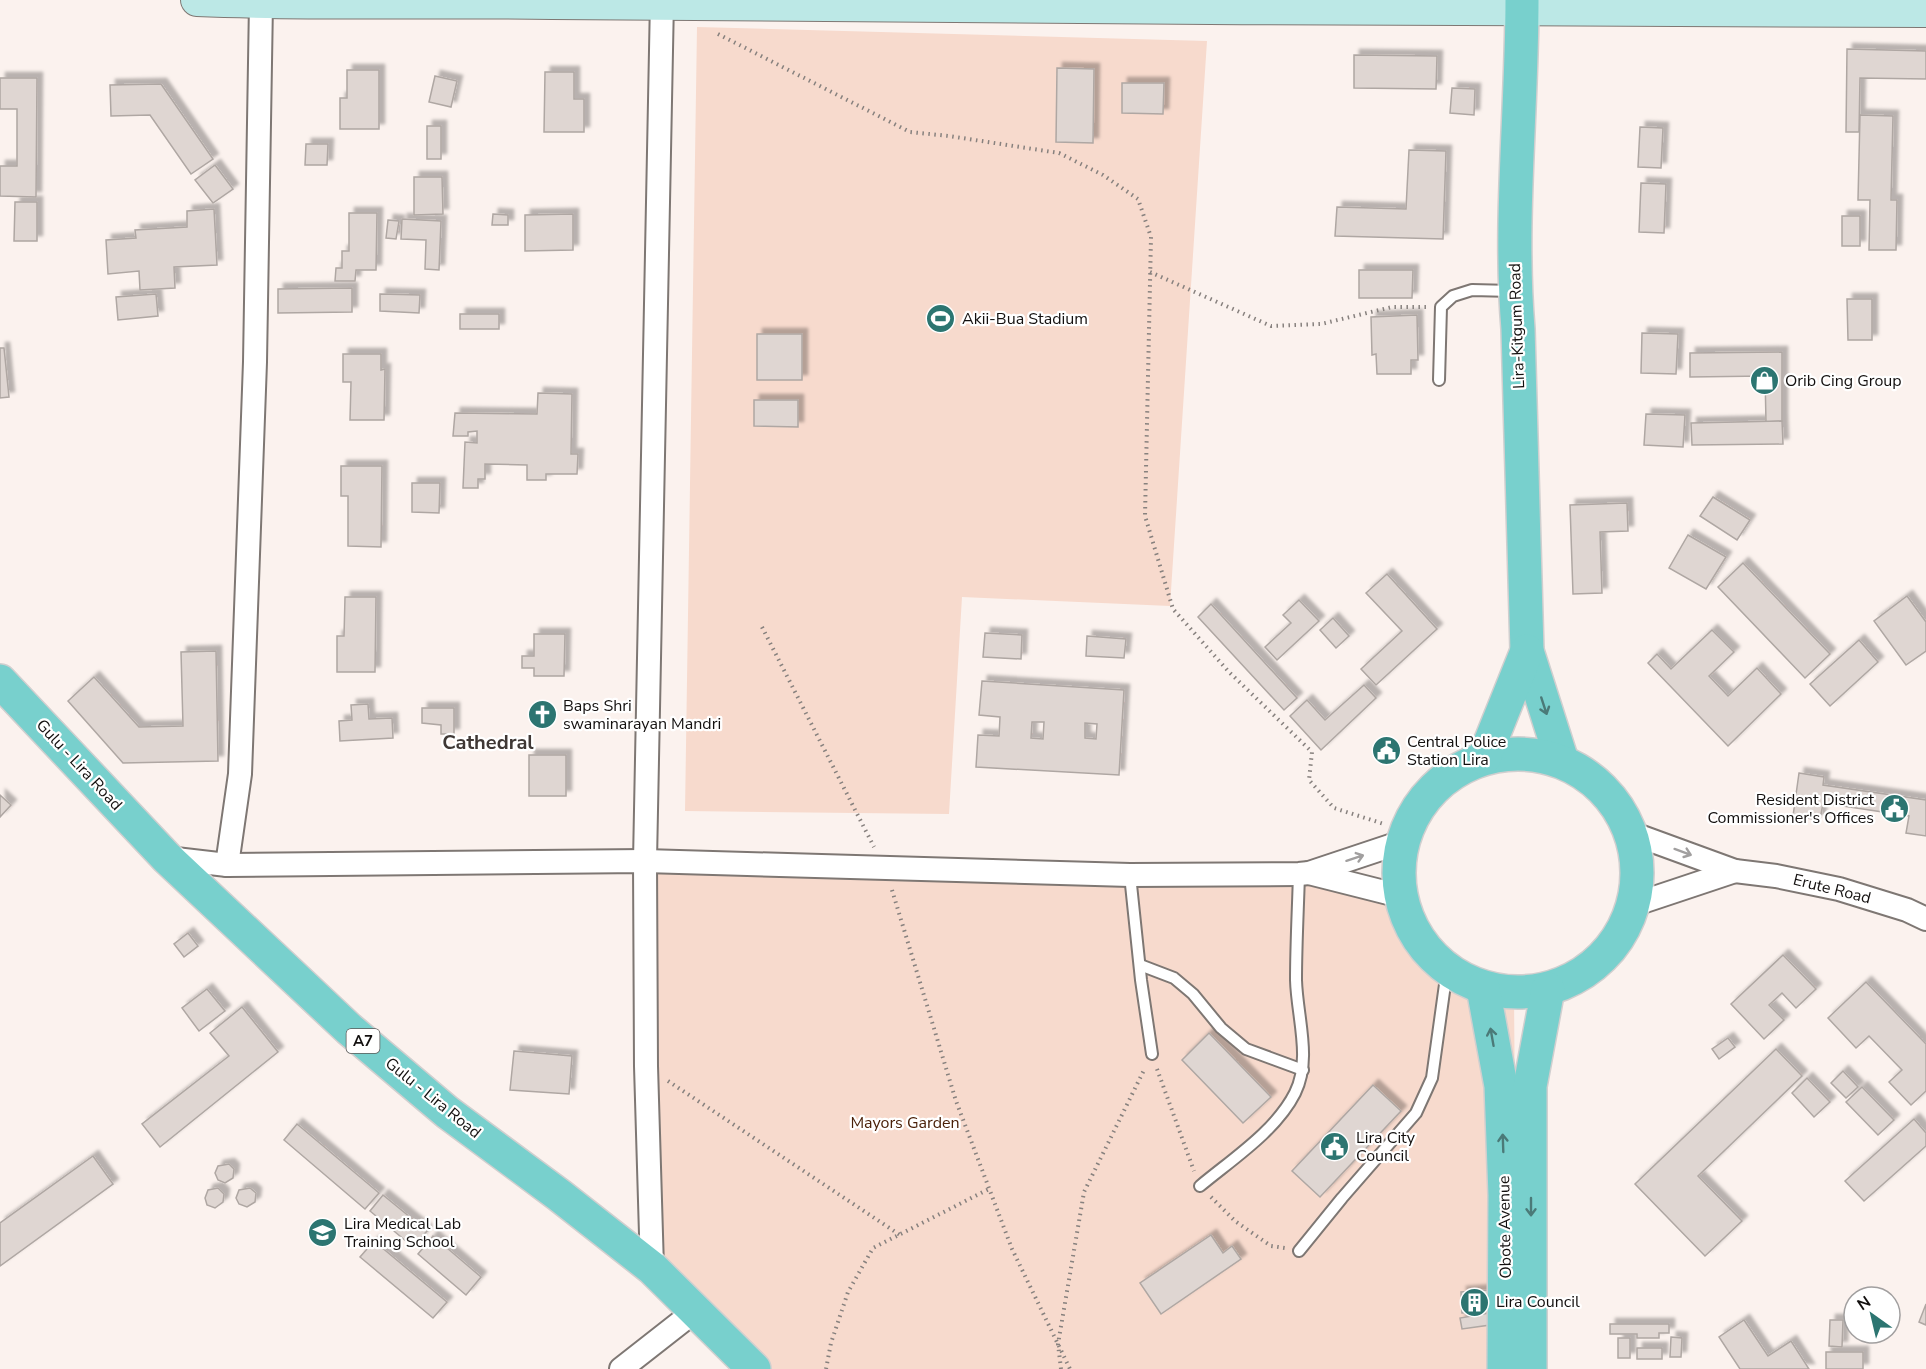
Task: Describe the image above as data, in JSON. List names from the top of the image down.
{
  "streets": {
    "main road": [
      "Lira-Kitgum Road",
      "Gulu - Lira Road",
      "A7",
      "Obote Avenue"
    ],
    "street": ["Erute Road"]
  },
  "districts": ["Cathedral"],
  "parks": ["Mayors Garden"],
  "places": {
    "sports": ["Akii-Bua Stadium"],
    "shop": ["Orib Cing Group"],
    "church": ["Baps Shri swaminarayan Mandri"],
    "public building": ["Central Police Station Lira", "Resident District Commissioner's Offices", "Lira City Council"],
    "school or university": ["Lira Medical Lab Training School"],
    "building": ["Lira Council"]
  },
  "north": "top left"
}
